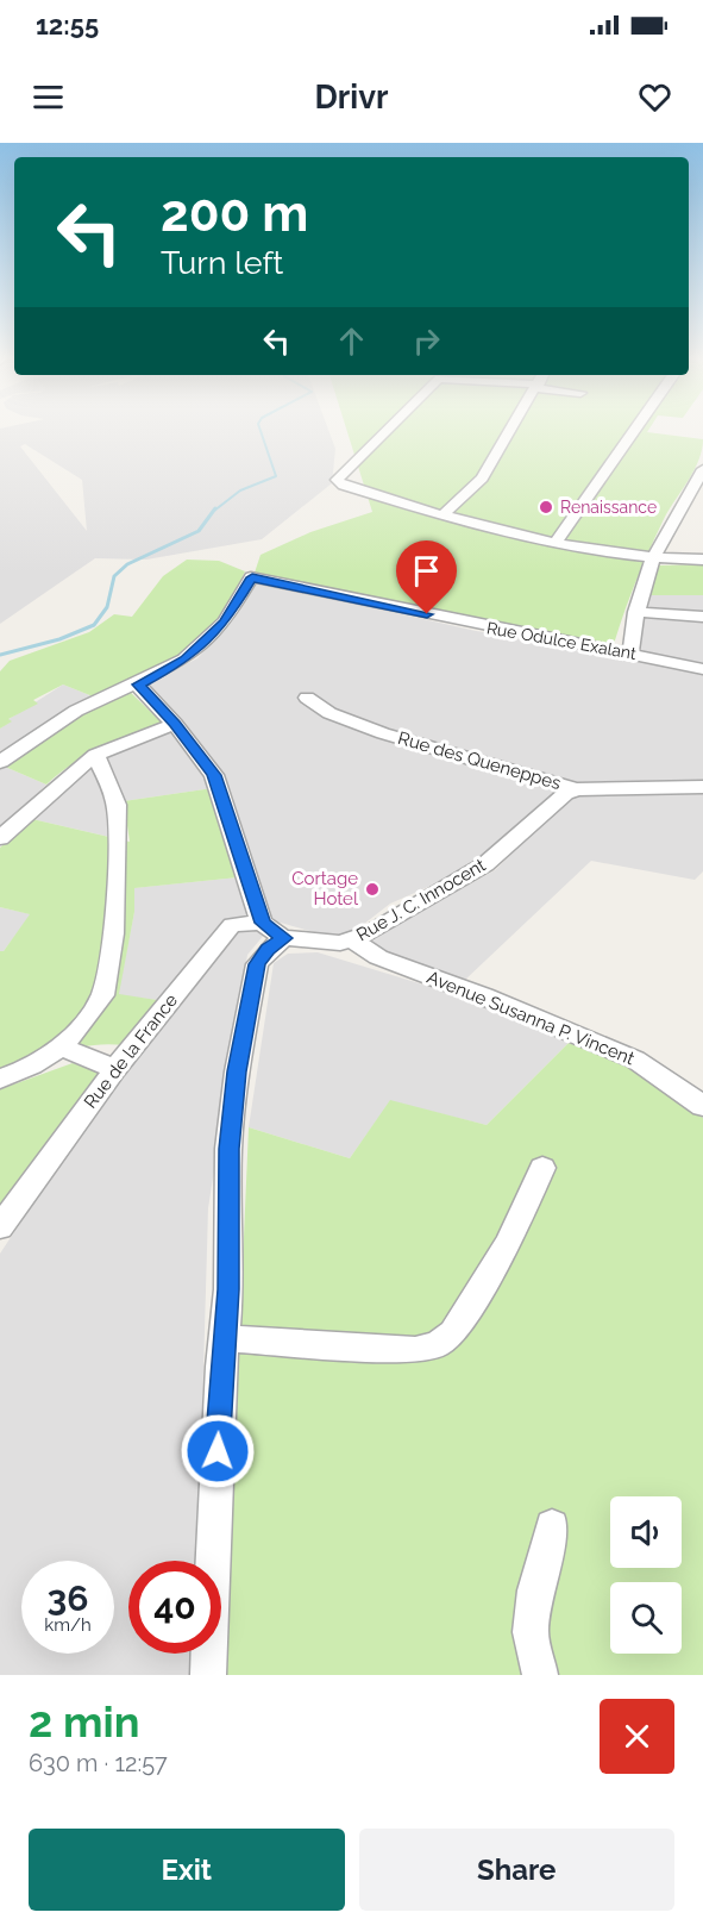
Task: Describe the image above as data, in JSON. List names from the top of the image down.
{
  "streets": {
    "street": [
      "Rue Odulce Exalant",
      "Rue des Queneppes",
      "Rue J. C. Innocent",
      "Avenue Susanna P. Vincent",
      "Rue de la France"
    ]
  },
  "crossings": [
    ["Rue des Queneppes", "Rue J. C. Innocent"],
    ["Rue J. C. Innocent", "Avenue Susanna P. Vincent"],
    ["Rue J. C. Innocent", "Rue de la France"]
  ],
  "places": ["Renaissance", "Cortage Hotel"],
  "page": {
    "status": "12:55",
    "header": "Drivr",
    "turn": ["200 m", "Turn left"],
    "speed": "36 km/h",
    "limit": "40",
    "heading": ["2 min", "630 m · 12:57"],
    "buttons": ["Exit", "Share"]
  }
}
